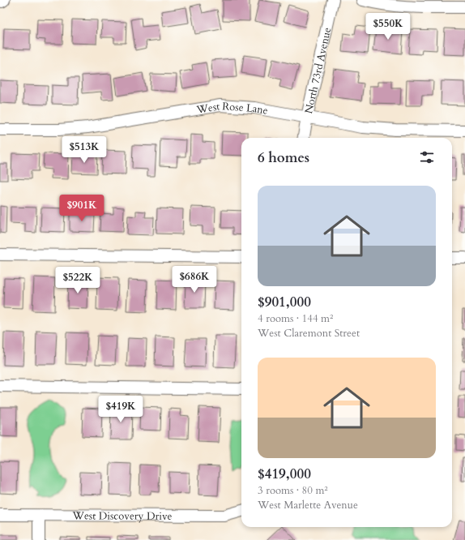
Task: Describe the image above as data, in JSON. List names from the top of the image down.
{
  "streets": {
    "street": ["North 73rd Avenue", "West Rose Lane", "West Discovery Drive"]
  },
  "crossings": [
    ["North 73rd Avenue", "West Rose Lane"]
  ],
  "page": {
    "price": [
      "$550K",
      "$513K",
      "$901K",
      "$686K",
      "$522K",
      "$419K"
    ],
    "heading": "6 homes",
    "list": [
      {
        "name": "$901,000",
        "note": "4 rooms · 144 m² · West Claremont Street"
      },
      {
        "name": "$419,000",
        "note": "3 rooms · 80 m² · West Marlette Avenue"
      }
    ]
  }
}
